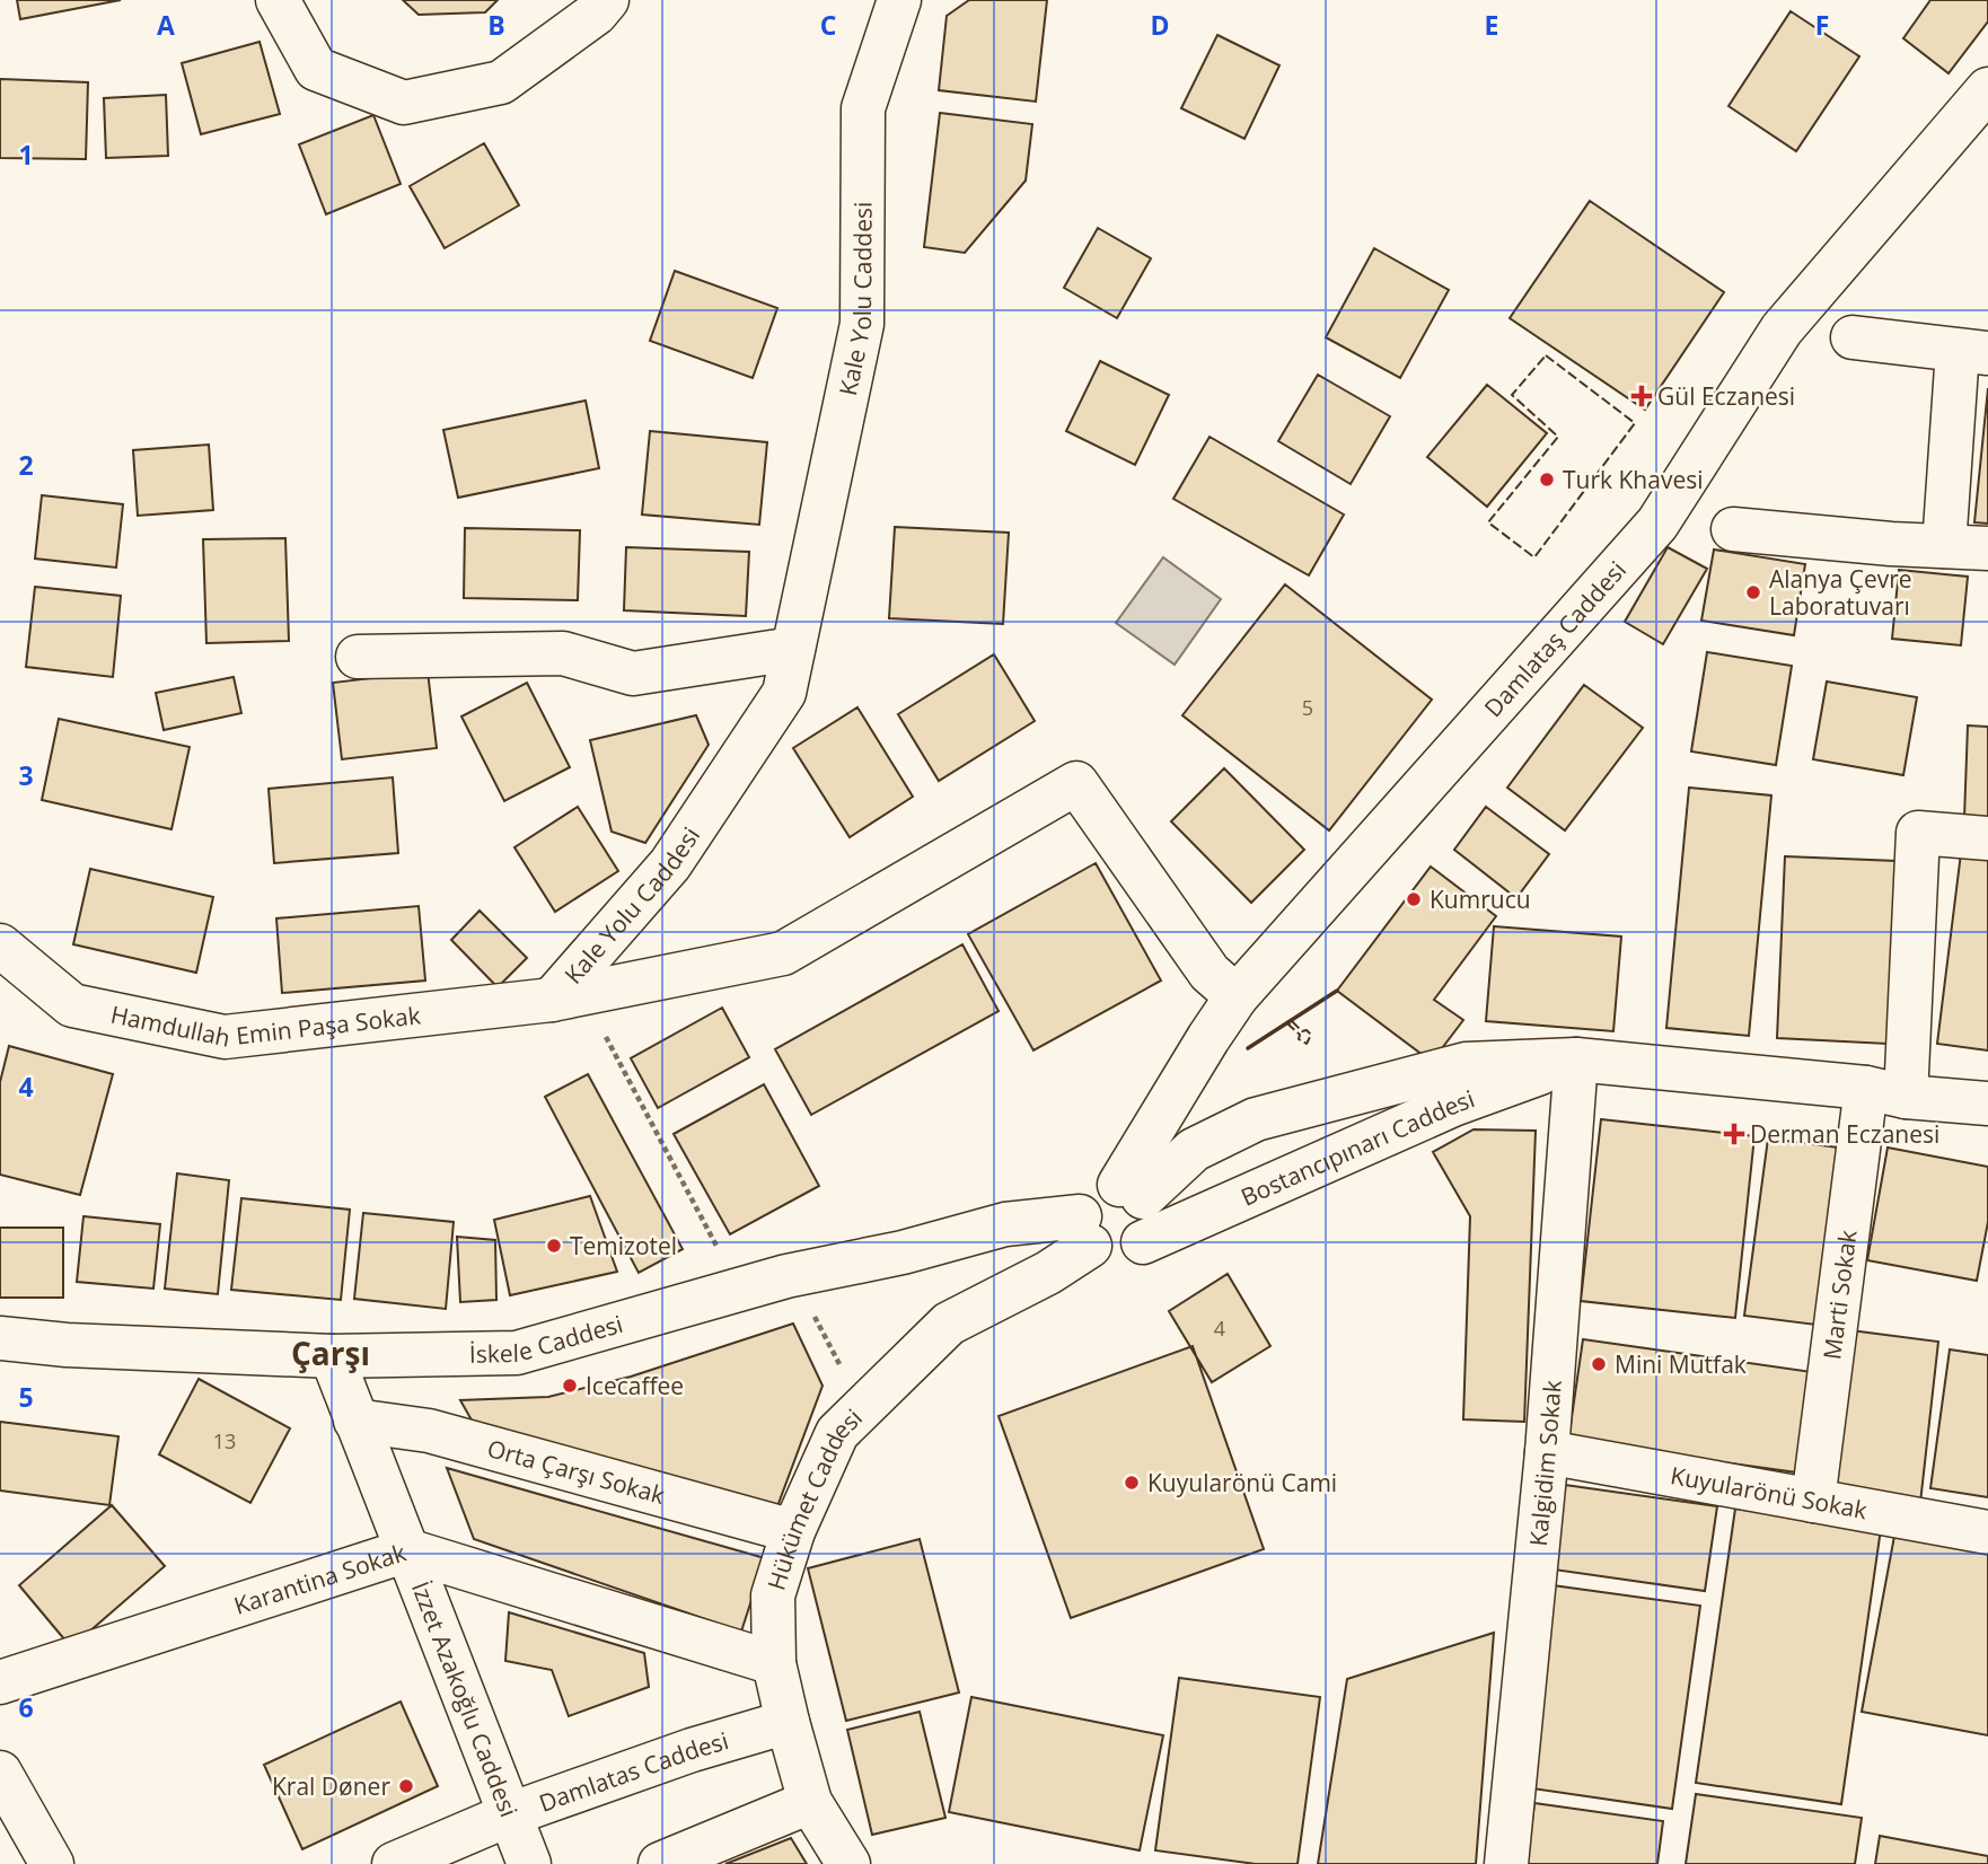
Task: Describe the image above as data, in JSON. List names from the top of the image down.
{
  "streets": {
    "street": [
      "Kale Yolu Caddesi",
      "Damlataş Caddesi",
      "Hamdullah Emin Paşa Sokak",
      "Bostancıpınarı Caddesi",
      "Marti Sokak",
      "İskele Caddesi",
      "Kalgidim Sokak",
      "Orta Çarşı Sokak",
      "Kuyularönü Sokak",
      "Hükümet Caddesi",
      "Karantina Sokak",
      "İzzet Azakoğlu Caddesi",
      "Damlatas Caddesi"
    ]
  },
  "crossings": [
    ["Kale Yolu Caddesi", "Damlataş Caddesi"],
    ["Kale Yolu Caddesi", "Hamdullah Emin Paşa Sokak"],
    ["Damlataş Caddesi", "Bostancıpınarı Caddesi"],
    ["Damlataş Caddesi", "İskele Caddesi"],
    ["Damlataş Caddesi", "Hükümet Caddesi"],
    ["Bostancıpınarı Caddesi", "Marti Sokak"],
    ["Bostancıpınarı Caddesi", "İskele Caddesi"],
    ["Bostancıpınarı Caddesi", "Kalgidim Sokak"],
    ["Bostancıpınarı Caddesi", "Hükümet Caddesi"],
    ["Marti Sokak", "Kuyularönü Sokak"],
    ["İskele Caddesi", "Hükümet Caddesi"],
    ["İskele Caddesi", "İzzet Azakoğlu Caddesi"],
    ["Kalgidim Sokak", "Kuyularönü Sokak"],
    ["Orta Çarşı Sokak", "Hükümet Caddesi"],
    ["Orta Çarşı Sokak", "İzzet Azakoğlu Caddesi"],
    ["Hükümet Caddesi", "Karantina Sokak"],
    ["Hükümet Caddesi", "Damlatas Caddesi"],
    ["Karantina Sokak", "İzzet Azakoğlu Caddesi"],
    ["İzzet Azakoğlu Caddesi", "Damlatas Caddesi"]
  ],
  "districts": ["Çarşı"],
  "places": {
    "health": ["Gül Eczanesi", "Derman Eczanesi"],
    "other": [
      "Turk Khavesi",
      "Alanya Çevre Laboratuvarı",
      "Kumrucu",
      "Temizotel",
      "Mini Mutfak",
      "Icecaffee",
      "Kuyularönü Cami",
      "Kral Døner"
    ]
  },
  "house_numbers": ["5", "4", "13"],
  "grid": {
    "columns": [
      "A",
      "B",
      "C",
      "D",
      "E",
      "F"
    ],
    "rows": [
      "1",
      "2",
      "3",
      "4",
      "5",
      "6"
    ]
  }
}
